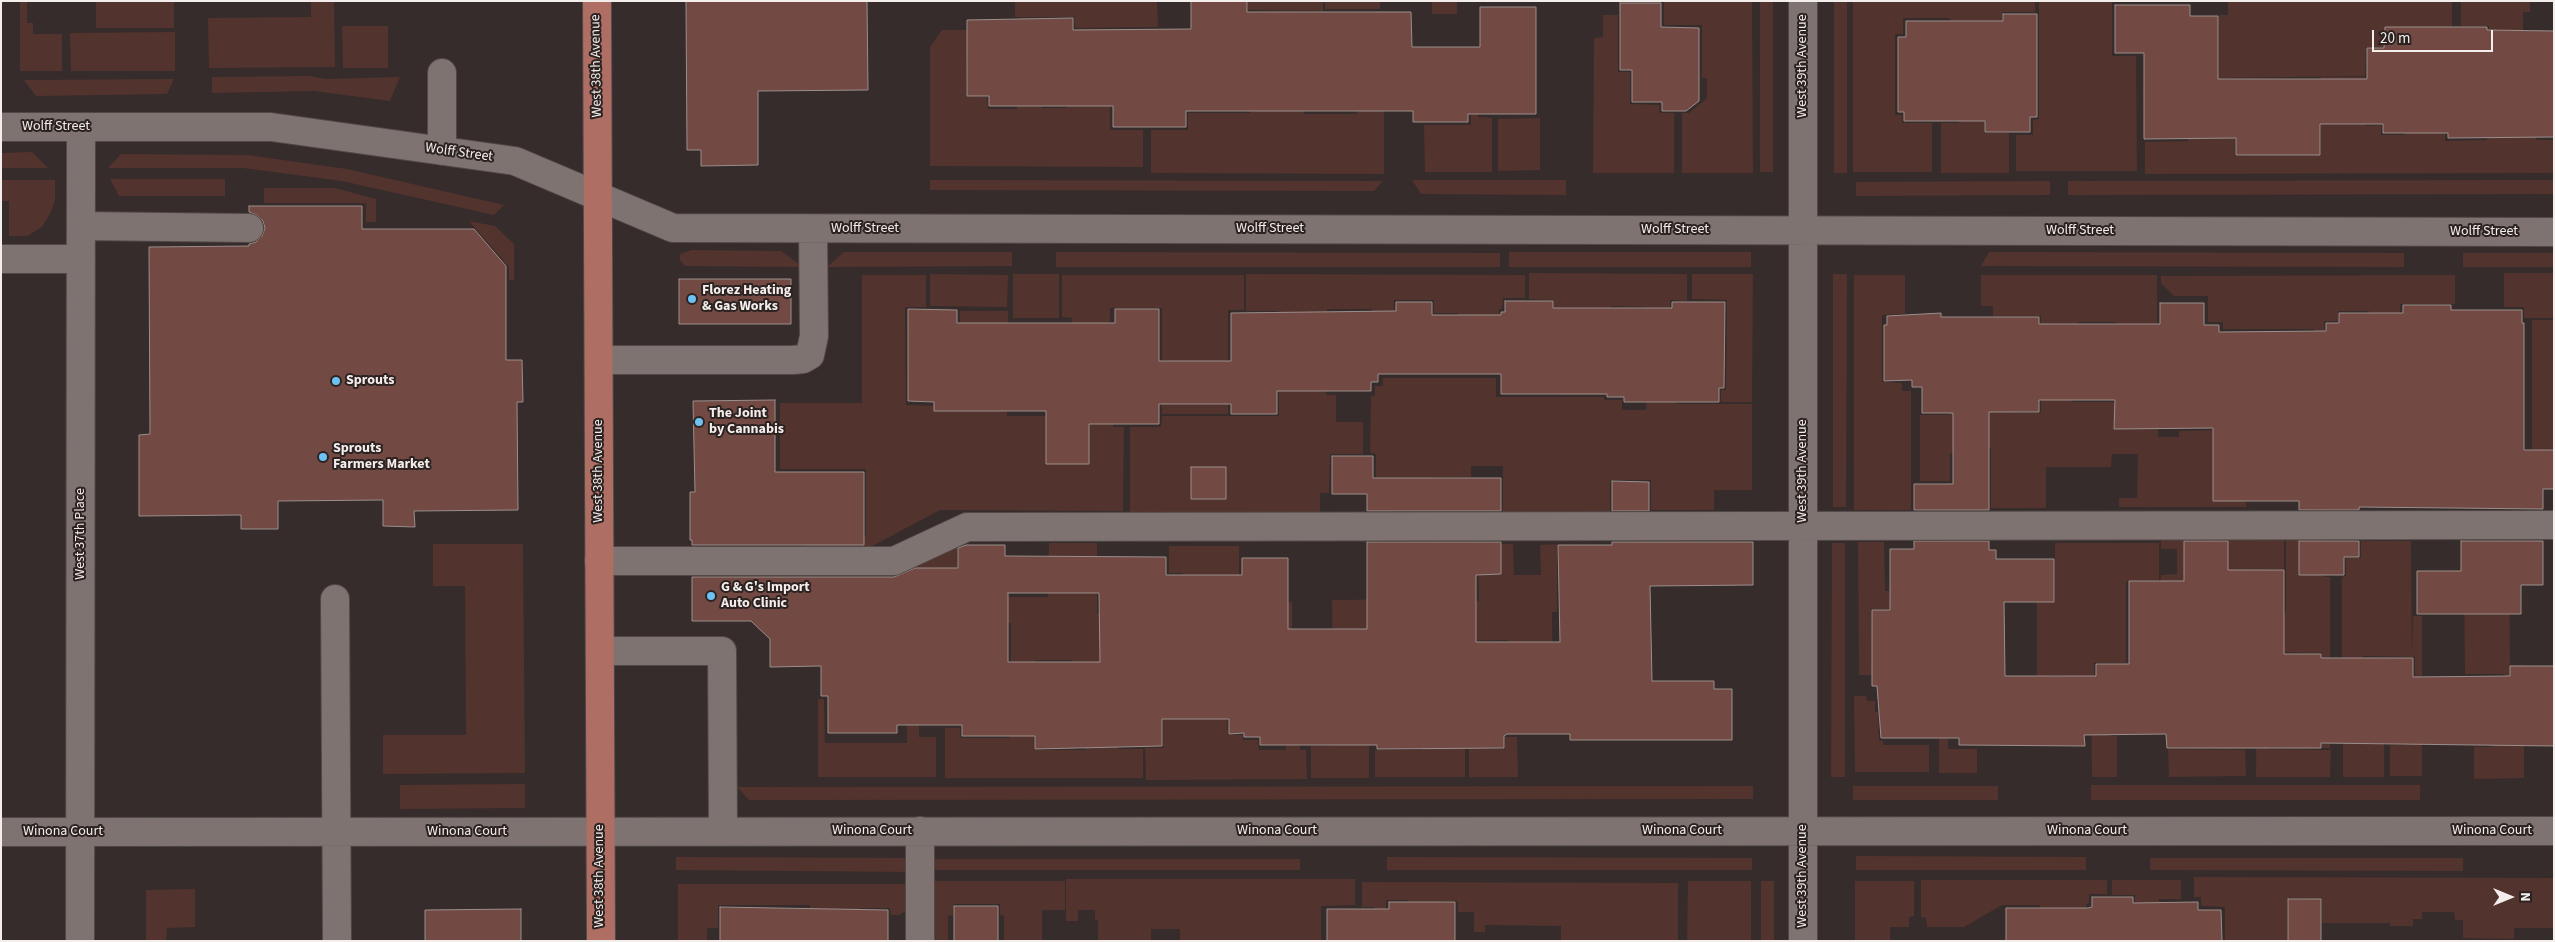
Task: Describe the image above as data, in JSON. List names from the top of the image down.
{
  "streets": {
    "main road": ["West 38th Avenue"],
    "street": [
      "West 39th Avenue",
      "Wolff Street",
      "West 37th Place",
      "Winona Court"
    ]
  },
  "crossings": [
    ["West 38th Avenue", "Wolff Street"],
    ["West 38th Avenue", "Winona Court"],
    ["West 39th Avenue", "Wolff Street"],
    ["West 39th Avenue", "Winona Court"],
    ["Wolff Street", "West 37th Place"],
    ["West 37th Place", "Winona Court"]
  ],
  "places": [
    "Florez Heating & Gas Works",
    "Sprouts",
    "The Joint by Cannabis",
    "Sprouts Farmers Market",
    "G & G's Import Auto Clinic"
  ],
  "scale_bar": "20 m",
  "north": "right"
}
